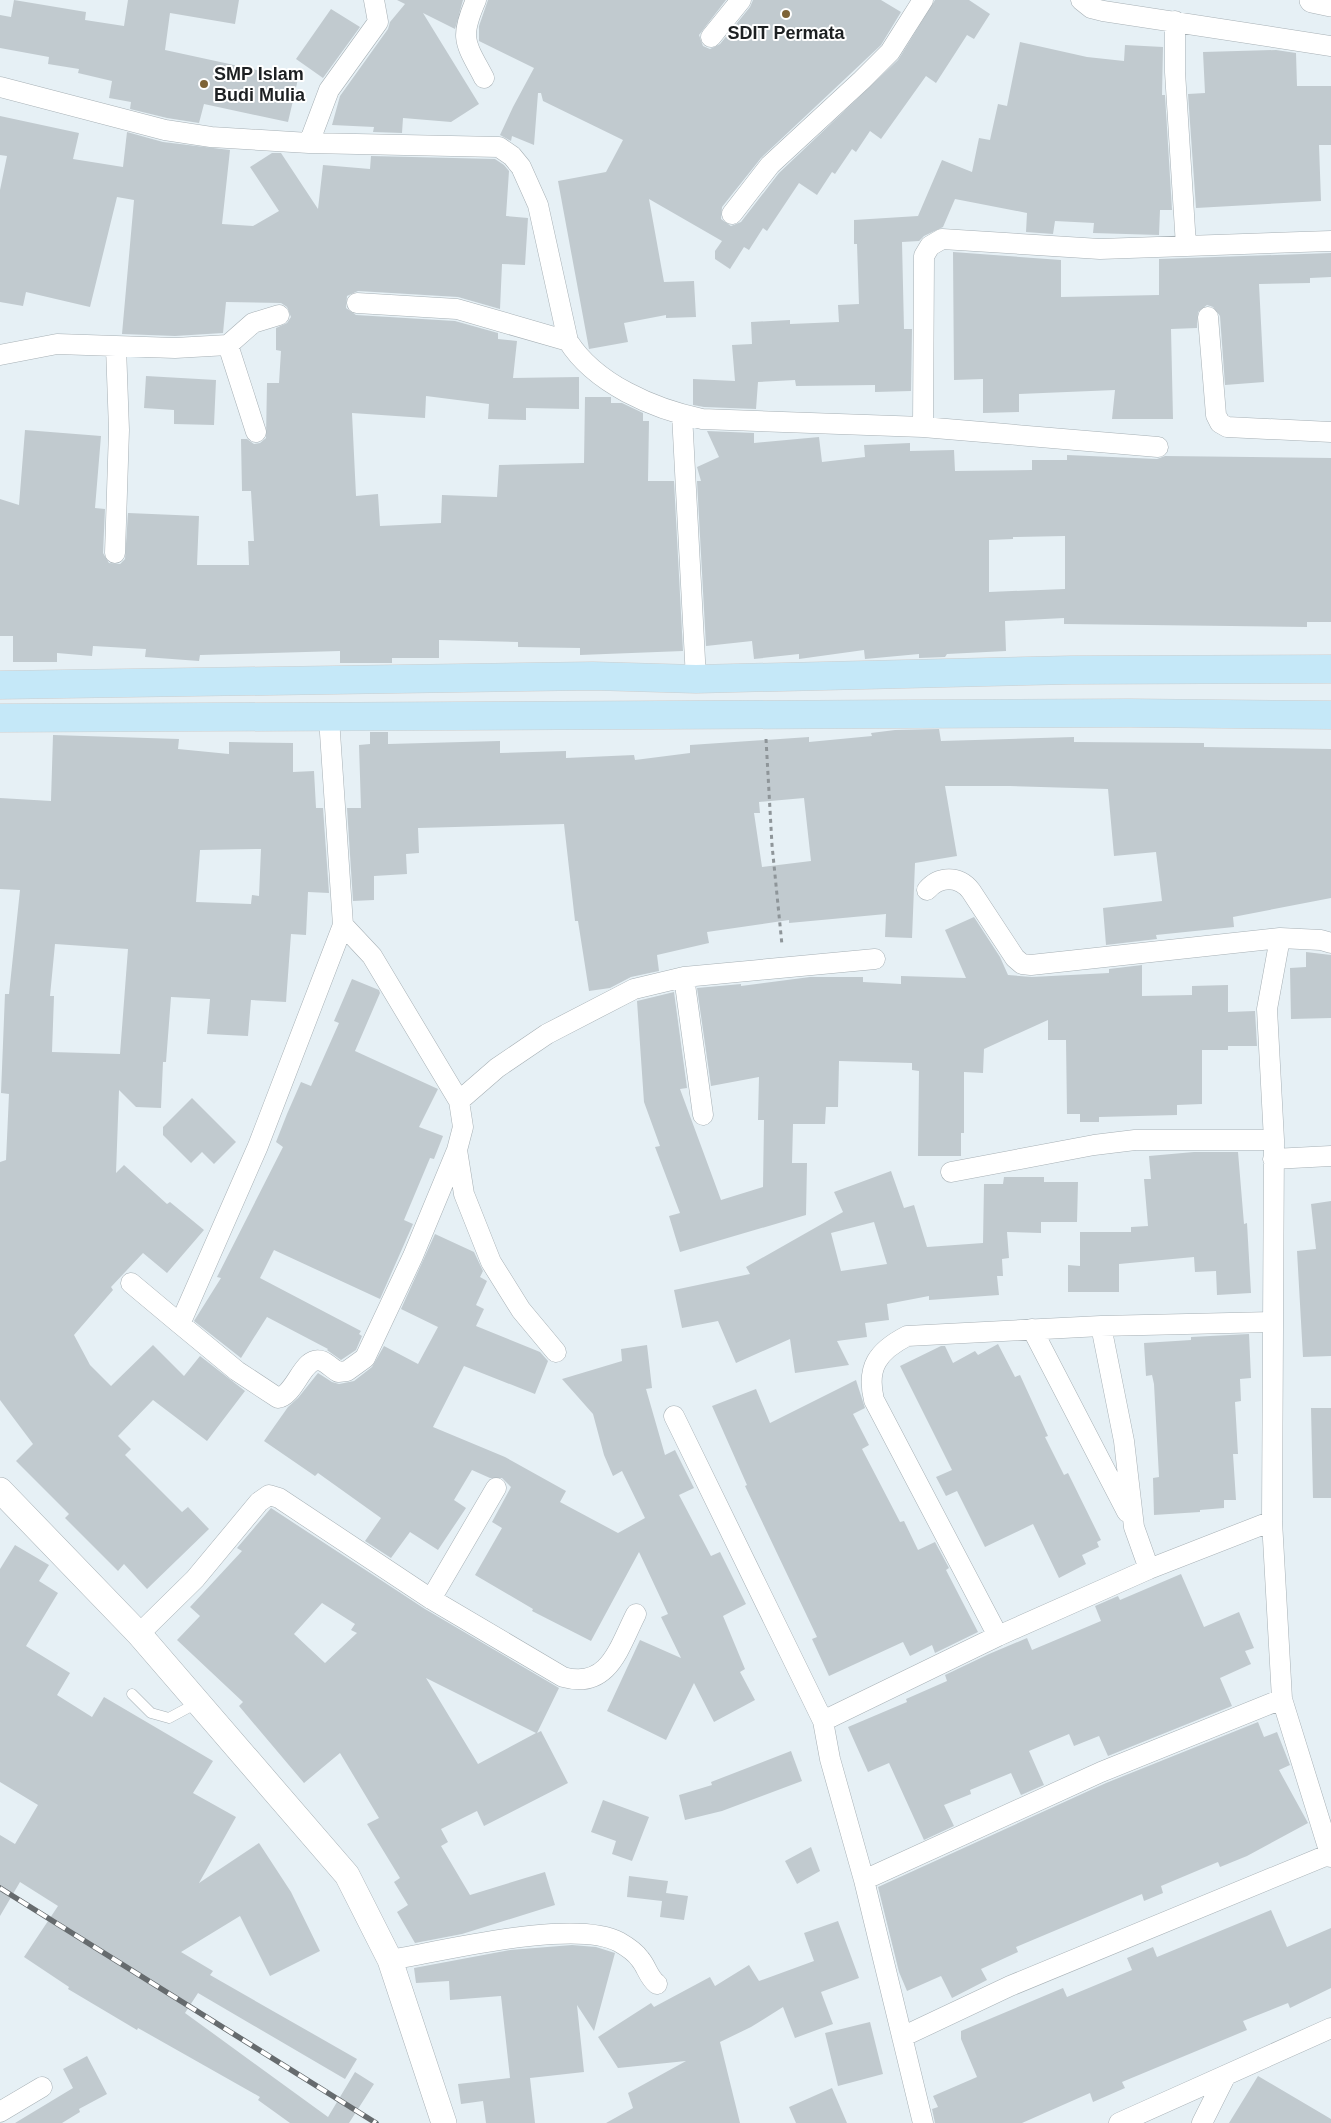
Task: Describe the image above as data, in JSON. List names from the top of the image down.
{
  "places": ["SDIT Permata", "SMP Islam Budi Mulia"]
}
